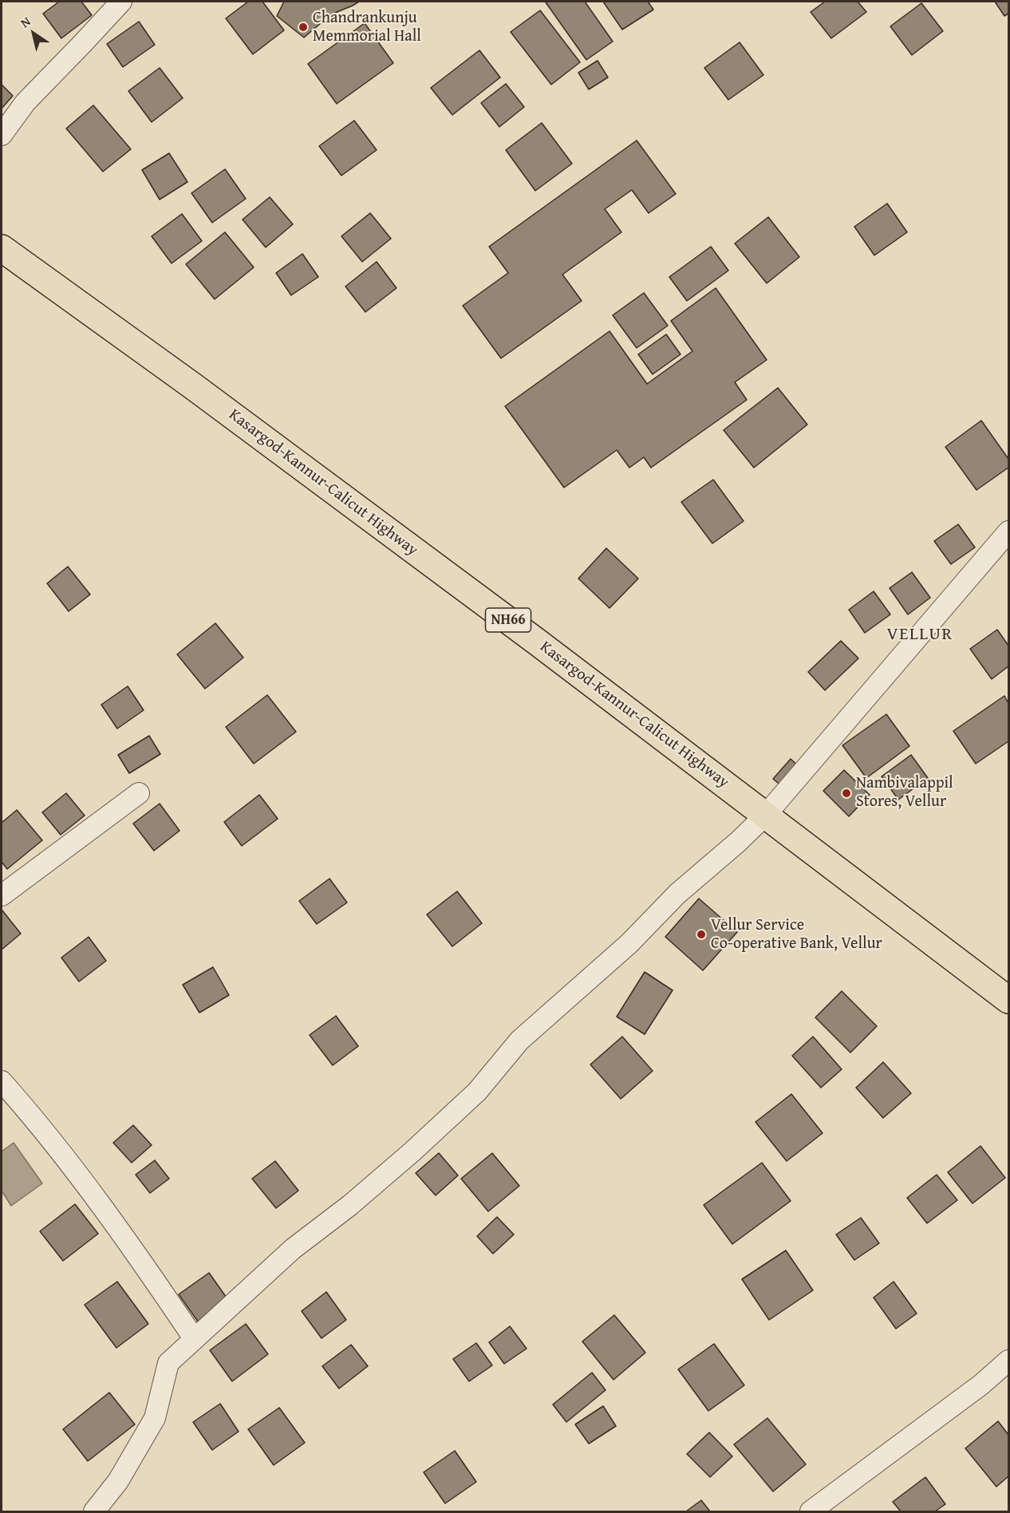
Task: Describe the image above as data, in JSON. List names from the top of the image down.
{
  "streets": {
    "highway": ["Kasargod-Kannur-Calicut Highway", "NH66"]
  },
  "districts": ["VELLUR"],
  "places": ["Chandrankunju Memmorial Hall", "Nambivalappil Stores, Vellur", "Vellur Service Co-operative Bank, Vellur"],
  "north": "top left"
}
